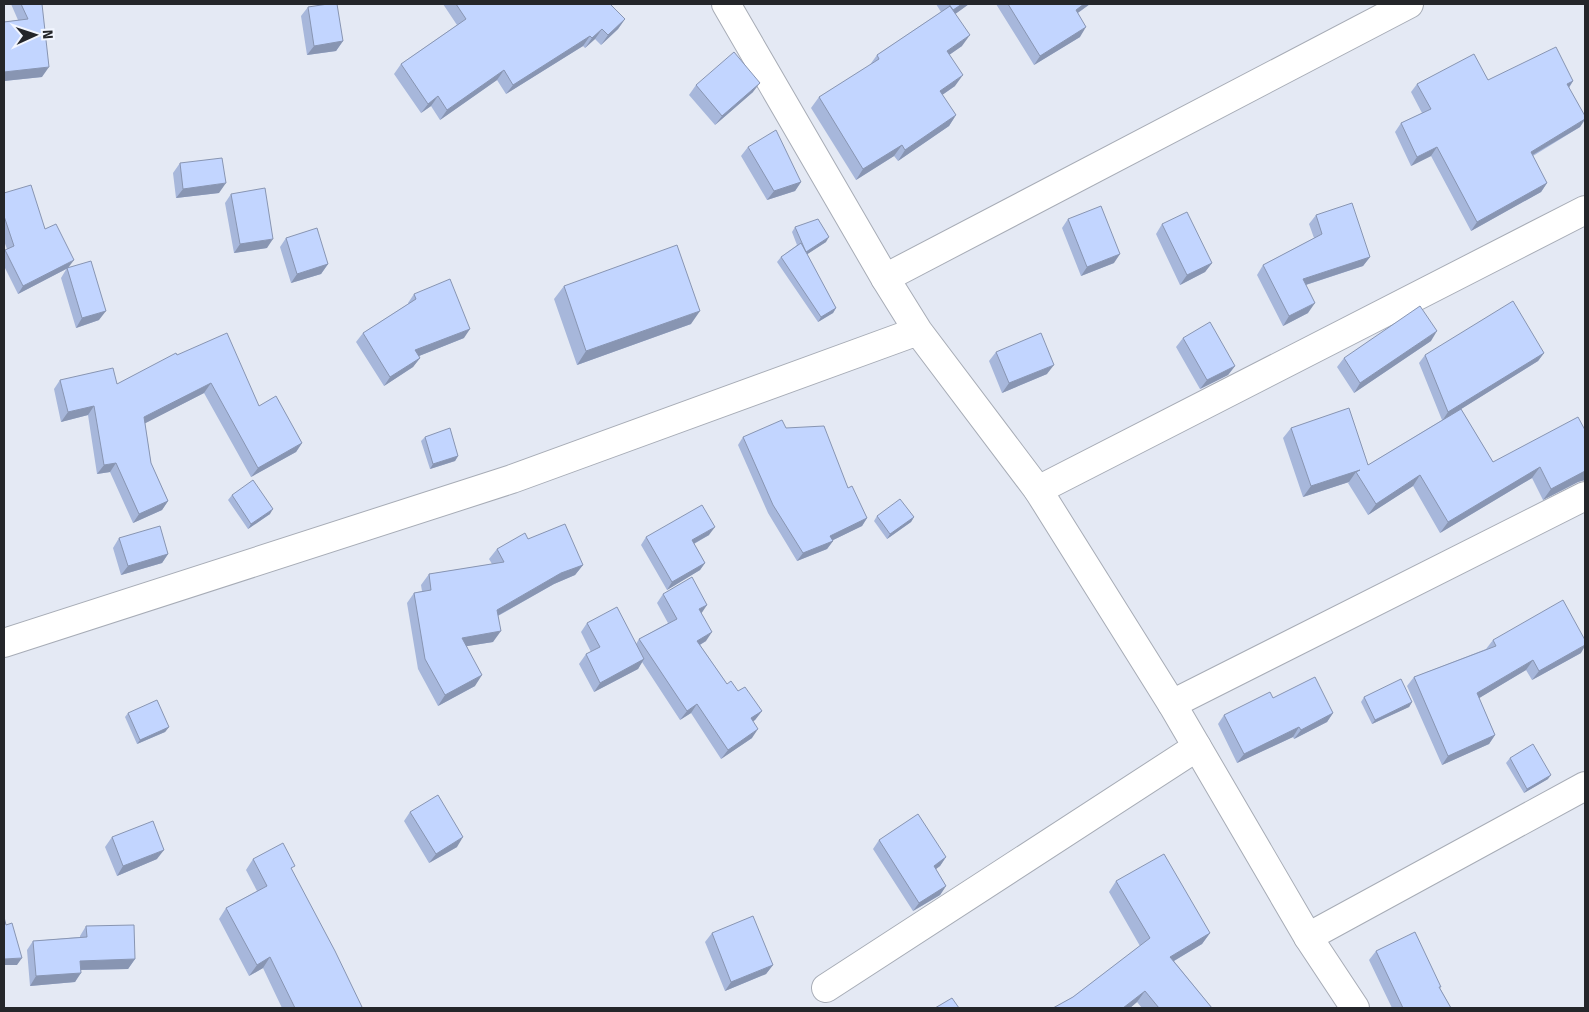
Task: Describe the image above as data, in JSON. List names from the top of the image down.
{
  "north": "right"
}
